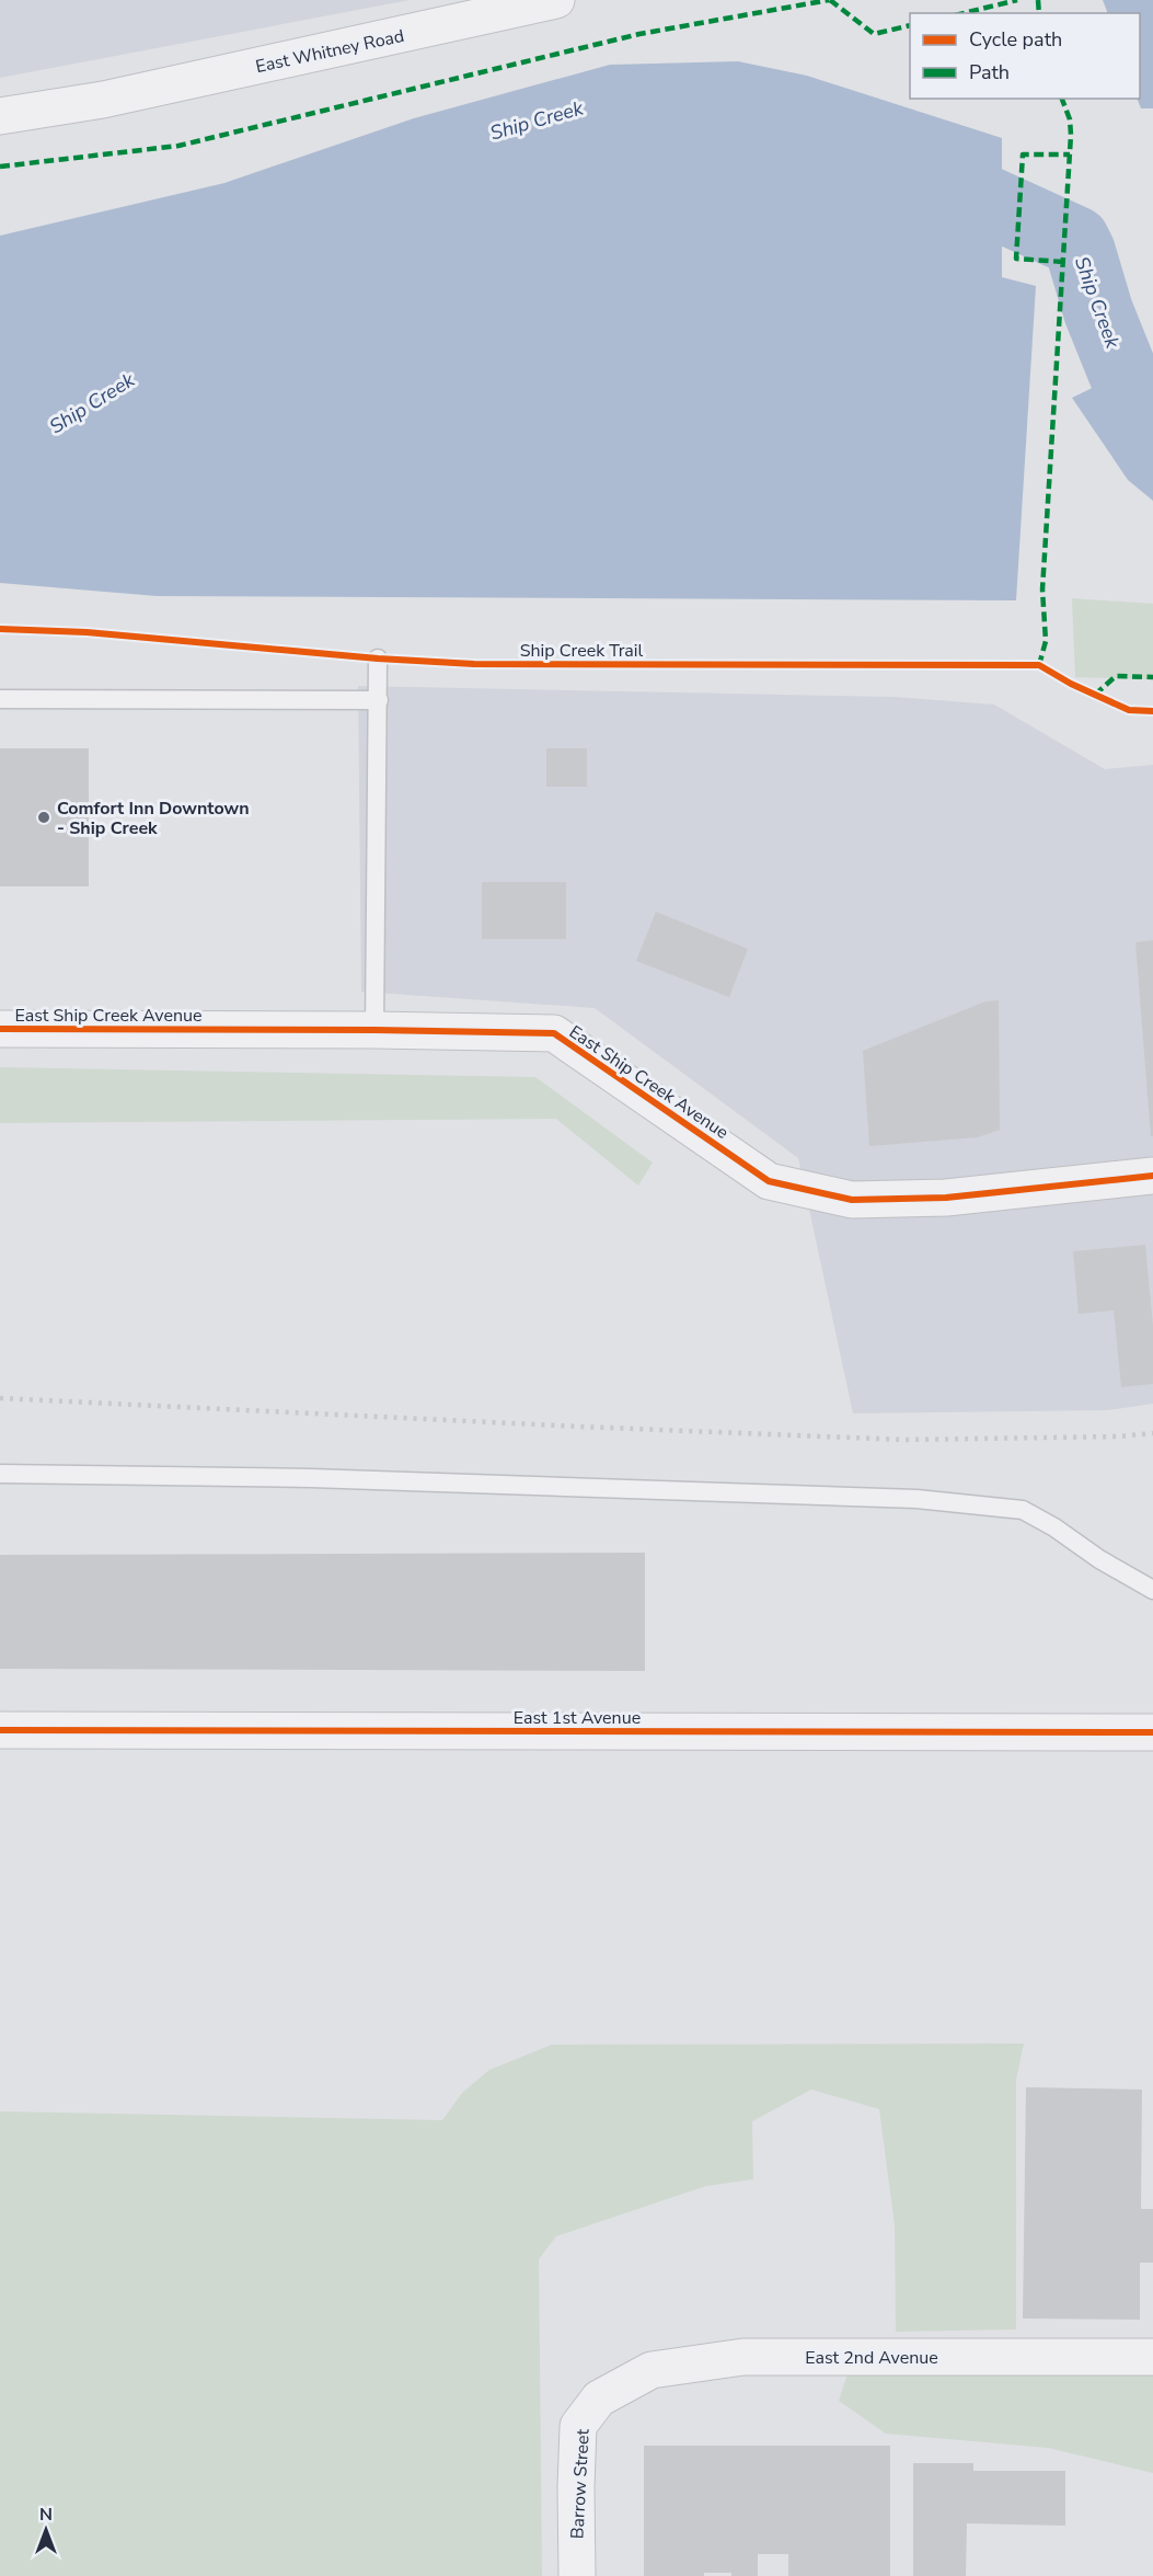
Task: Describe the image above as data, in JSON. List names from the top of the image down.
{
  "streets": {
    "street": [
      "East Whitney Road",
      "East Ship Creek Avenue",
      "East 1st Avenue",
      "East 2nd Avenue",
      "Barrow Street"
    ],
    "cycle path": ["Ship Creek Trail"]
  },
  "crossings": [
    ["East 2nd Avenue", "Barrow Street"]
  ],
  "water": ["Ship Creek"],
  "places": ["Comfort Inn Downtown - Ship Creek"],
  "legend": ["Cycle path", "Path"],
  "north": "top"
}
